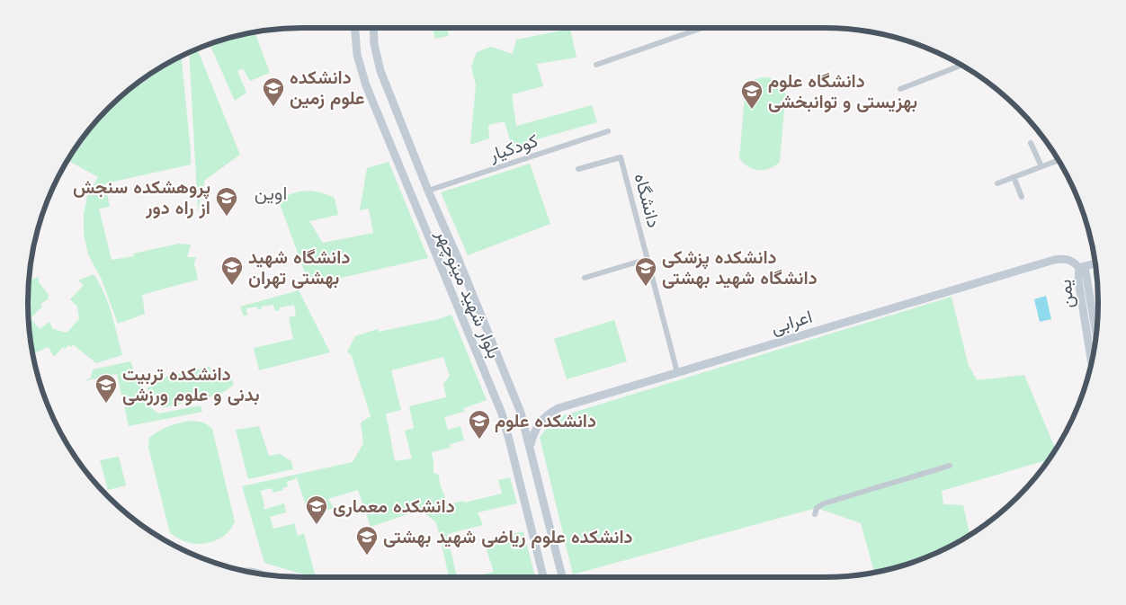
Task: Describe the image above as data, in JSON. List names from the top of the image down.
{
  "streets": {
    "main road": ["بلوار شهید مینوچهر", "یمن", "اعرابی"],
    "street": ["کودکیار", "دانشگاه"]
  },
  "crossings": [
    ["کودکیار", "بلوار شهید مینوچهر"],
    ["دانشگاه", "اعرابی"],
    ["بلوار شهید مینوچهر", "اعرابی"],
    ["یمن", "اعرابی"]
  ],
  "districts": ["اوین"],
  "places": {
    "school or university": [
      "دانشکده علوم زمین",
      "دانشگاه علوم بهزیستی و توانبخشی",
      "پروهشکده سنجش از راه دور",
      "دانشگاه شهید بهشتی تهران",
      "دانشکده پزشکی دانشگاه شهید بهشتی",
      "دانشکده تربیت بدنی و علوم ورزشی",
      "دانشکده علوم",
      "دانشکده معماری",
      "دانشکده علوم ریاضی شهید بهشتی"
    ]
  }
}
